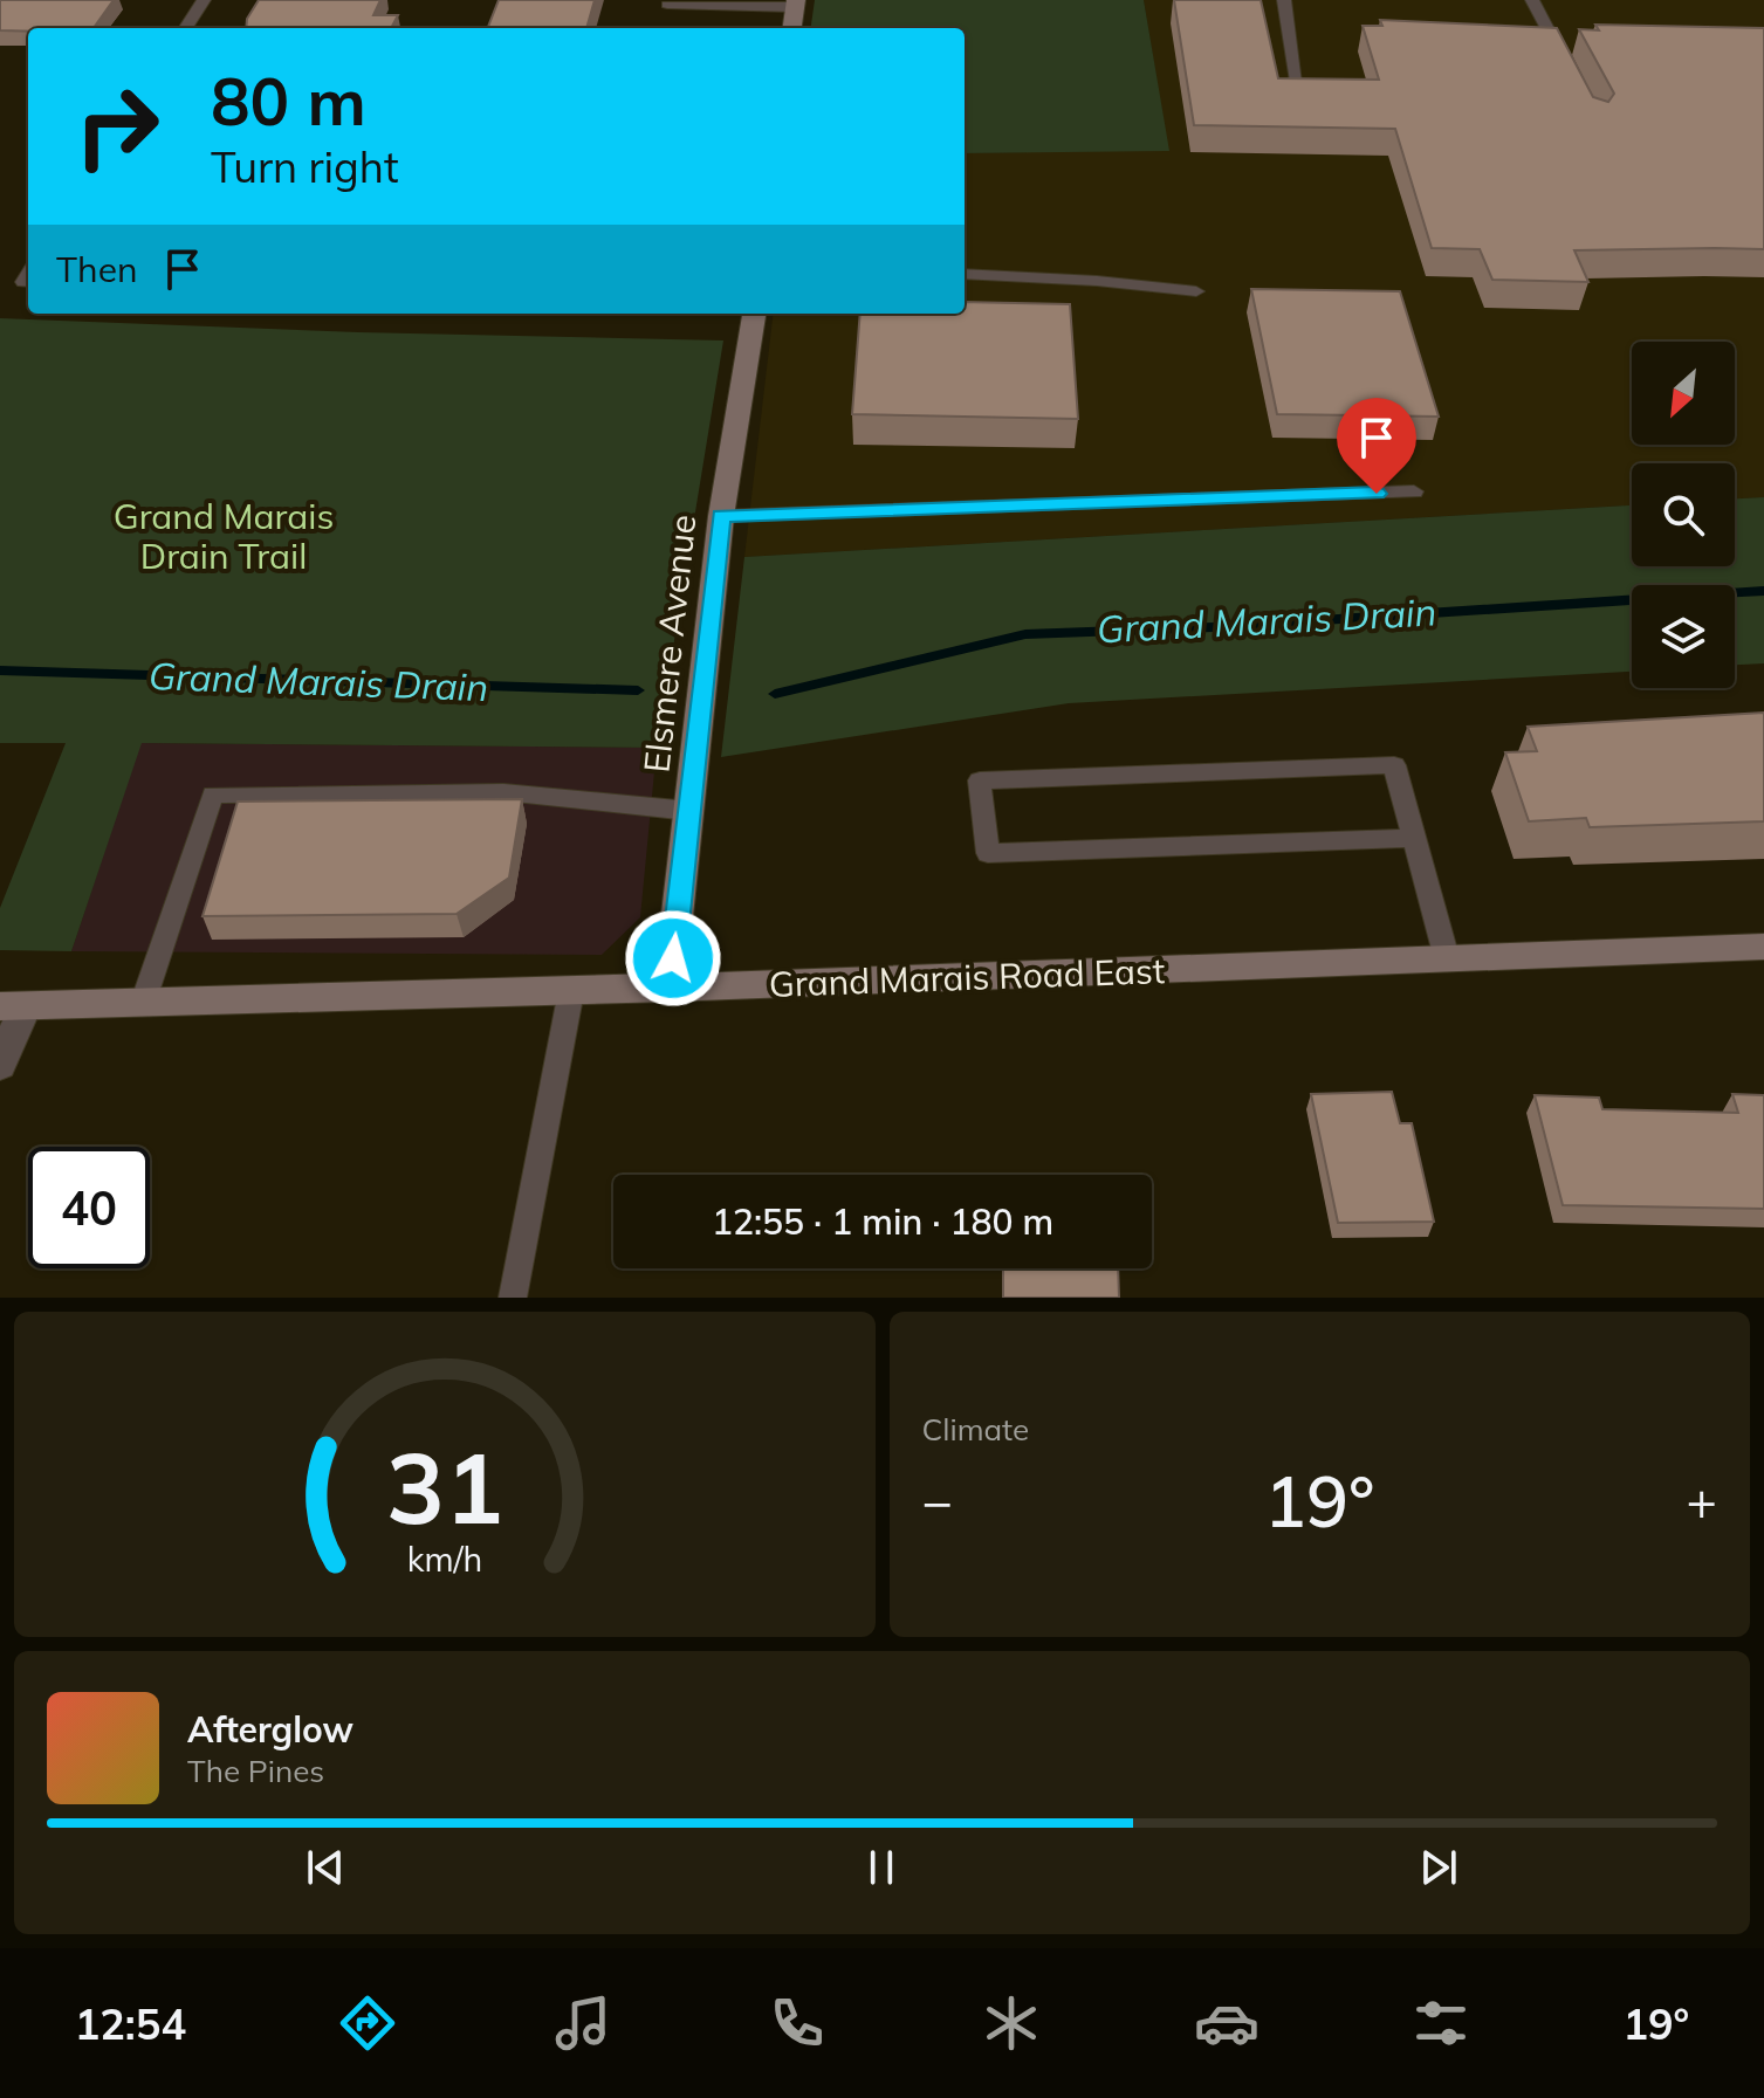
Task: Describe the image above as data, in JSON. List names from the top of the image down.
{
  "streets": {
    "street": ["Elsmere Avenue", "Grand Marais Road East"]
  },
  "crossings": [
    ["Elsmere Avenue", "Grand Marais Road East"]
  ],
  "water": ["Grand Marais Drain"],
  "parks": ["Grand Marais Drain Trail"],
  "north": "bottom left",
  "page": {
    "turn": ["80 m", "Turn right"],
    "then": "Then",
    "limit": "40",
    "trip": "12:55 · 1 min · 180 m",
    "tile": "Climate",
    "heat": ["−", "19°", "+"],
    "song": ["Afterglow", "The Pines"],
    "tabs": ["12:54", "19°"],
    "gauge": ["31", "km/h"]
  }
}
